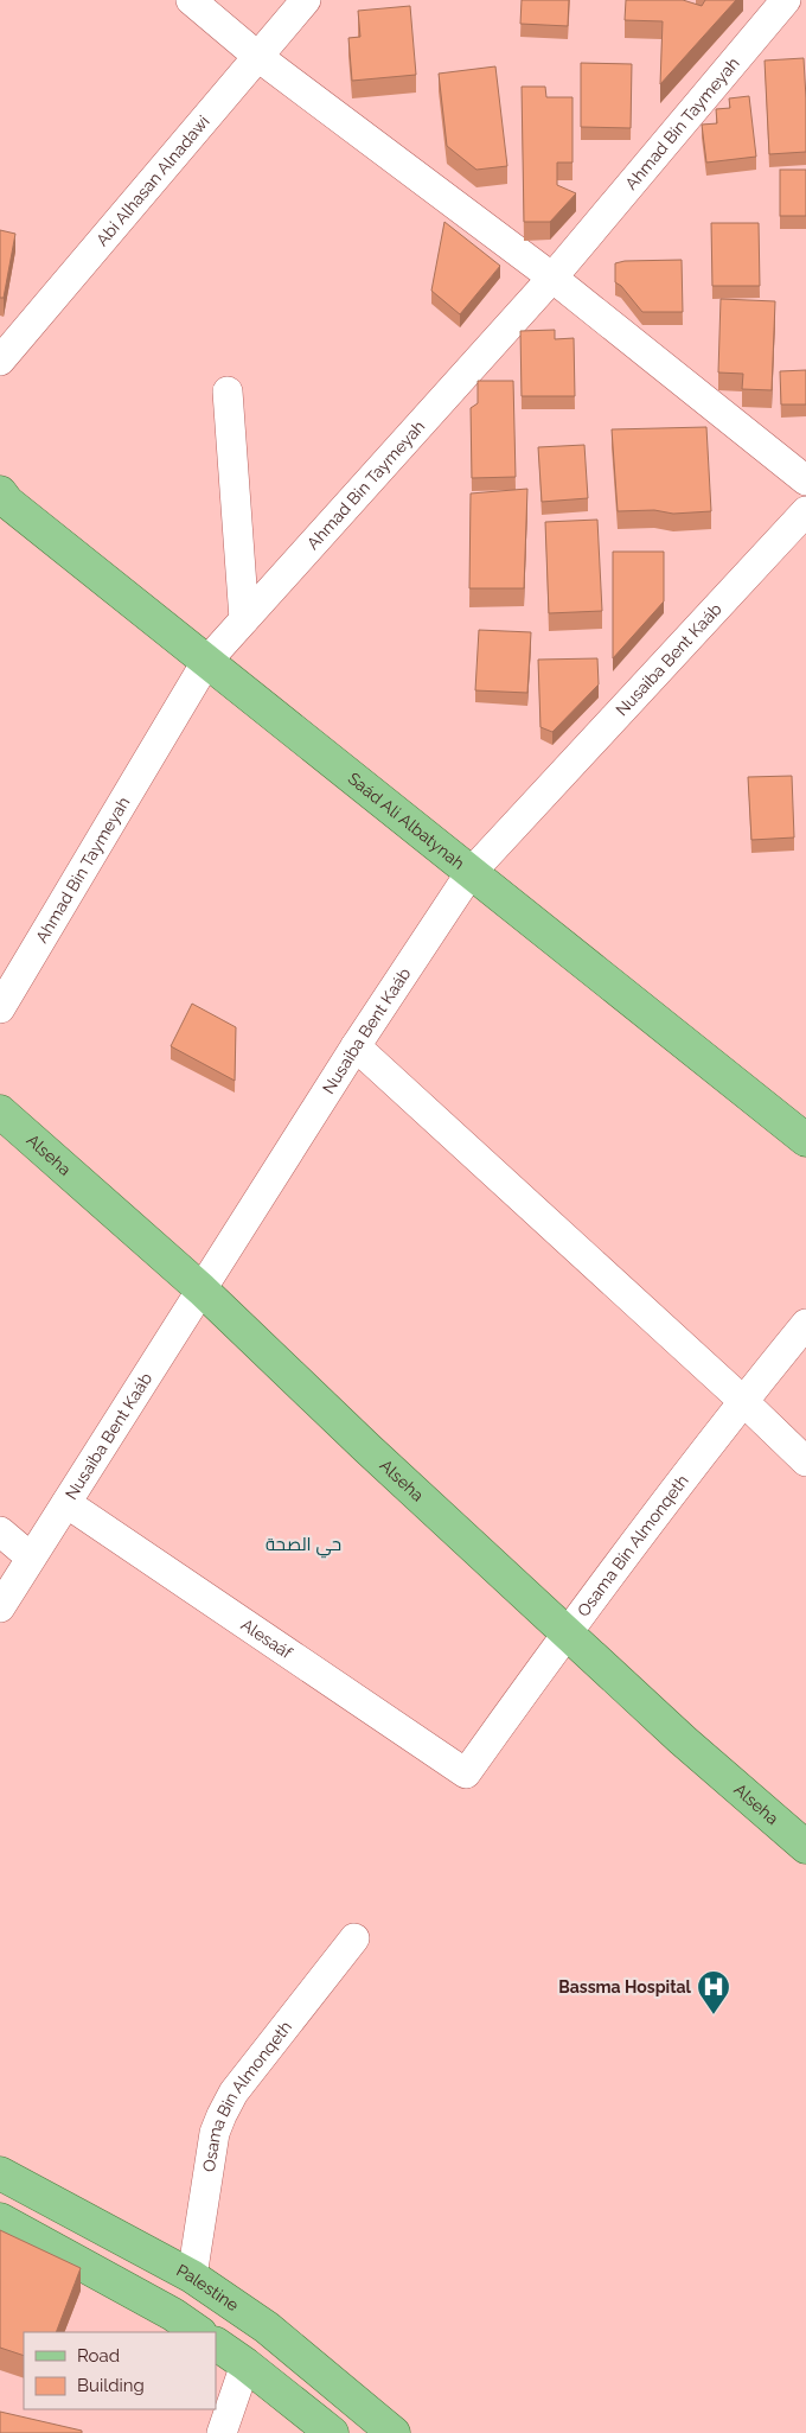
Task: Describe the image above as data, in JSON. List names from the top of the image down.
{
  "streets": {
    "main road": ["Saád Ali Albatynah", "Alseha", "Palestine"],
    "street": [
      "Ahmad Bin Taymeyah",
      "Abi Alhasan Alnadawi",
      "Nusaiba Bent Kaáb",
      "Osama Bin Almonqeth",
      "Alesaáf"
    ]
  },
  "crossings": [
    ["Ahmad Bin Taymeyah", "Saád Ali Albatynah"],
    ["Nusaiba Bent Kaáb", "Saád Ali Albatynah"],
    ["Nusaiba Bent Kaáb", "Alseha"],
    ["Nusaiba Bent Kaáb", "Alesaáf"],
    ["Alseha", "Osama Bin Almonqeth"],
    ["Osama Bin Almonqeth", "Alesaáf"],
    ["Osama Bin Almonqeth", "Palestine"]
  ],
  "districts": ["حي الصحة"],
  "places": {
    "hospital": ["Bassma Hospital"]
  },
  "legend": ["Road", "Building"]
}
